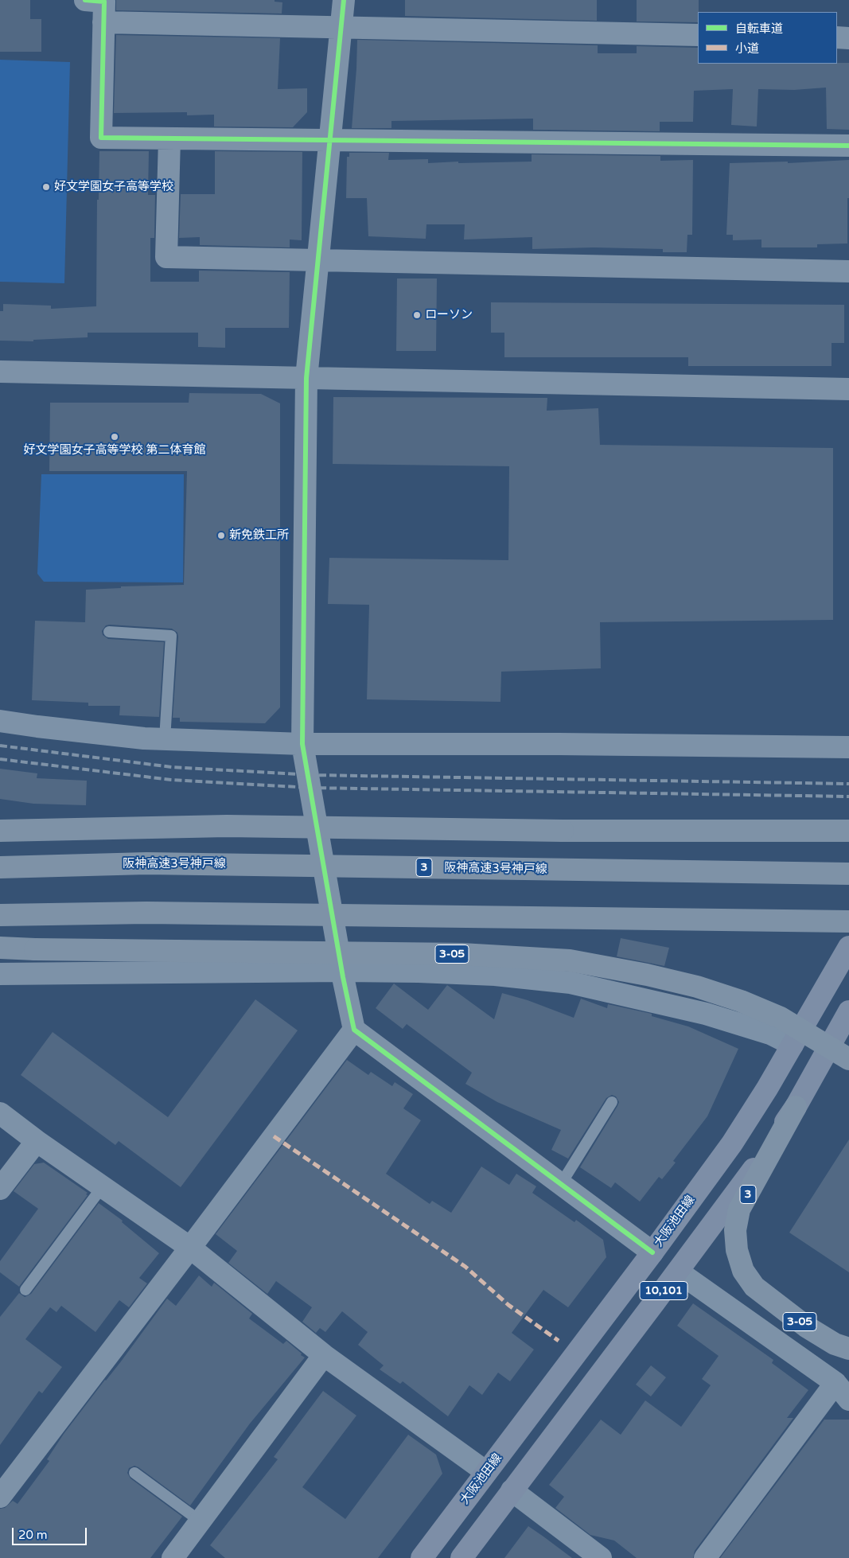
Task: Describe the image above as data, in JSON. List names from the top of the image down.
{
  "streets": {
    "highway": ["阪神高速3号神戸線", "3", "3-05"],
    "main road": ["大阪池田線", "10,101"]
  },
  "crossings": [
    ["3", "3-05"],
    ["3", "10,101"]
  ],
  "places": [
    "好文学園女子高等学校",
    "ローソン",
    "好文学園女子高等学校 第二体育館",
    "新免鉄工所"
  ],
  "legend": ["自転車道", "小道"],
  "scale_bar": "20 m"
}
